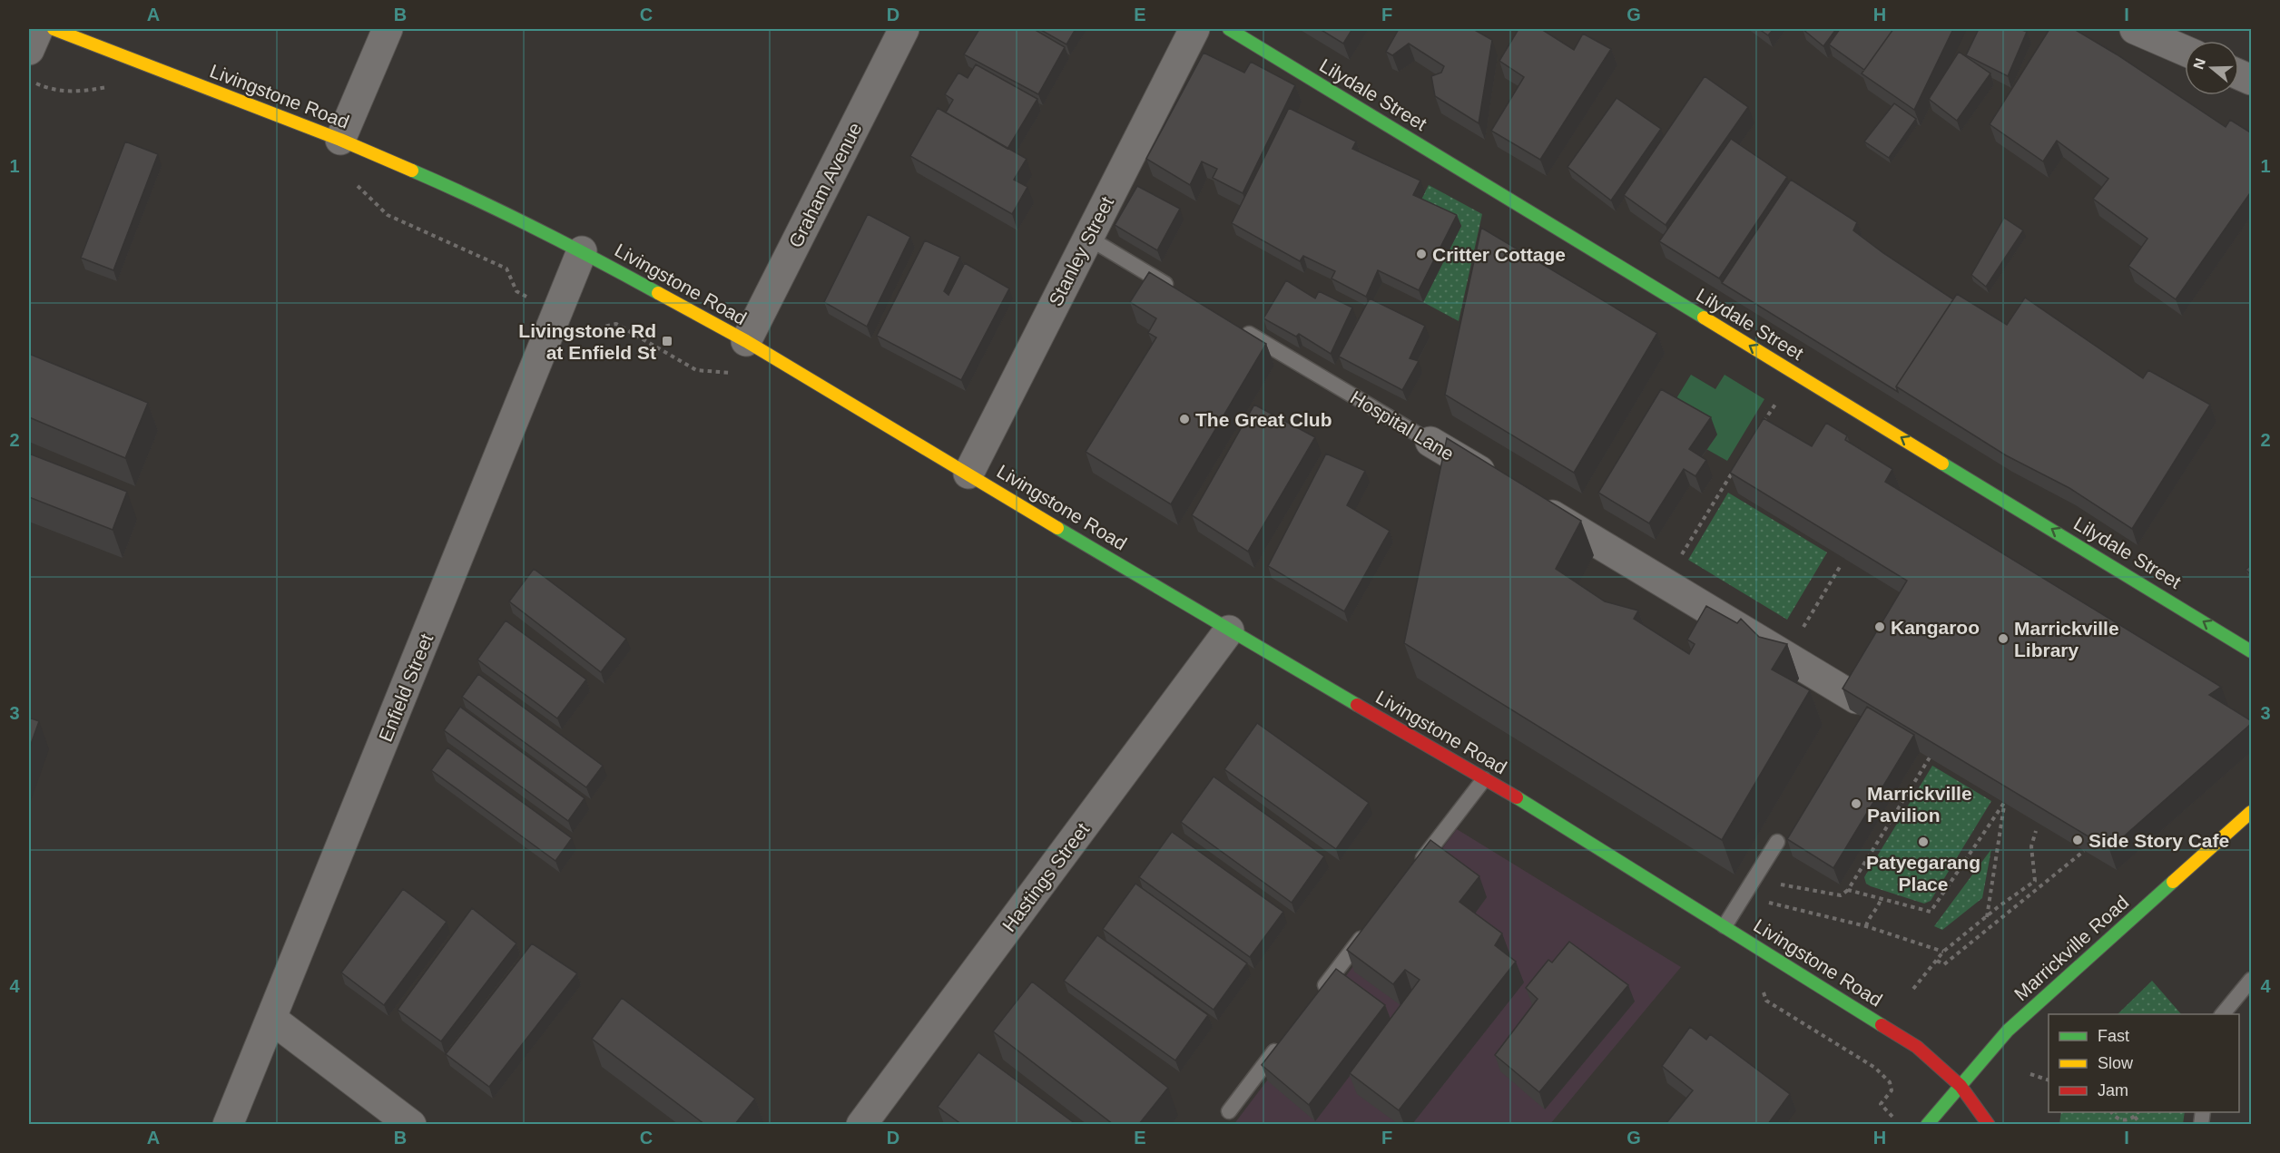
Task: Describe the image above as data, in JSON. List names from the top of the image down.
{
  "streets": {
    "street": [
      "Lilydale Street",
      "Livingstone Road",
      "Graham Avenue",
      "Stanley Street",
      "Hospital Lane",
      "Enfield Street",
      "Hastings Street",
      "Marrickville Road"
    ]
  },
  "crossings": [
    ["Livingstone Road", "Graham Avenue"],
    ["Livingstone Road", "Stanley Street"],
    ["Livingstone Road", "Enfield Street"],
    ["Livingstone Road", "Hastings Street"],
    ["Livingstone Road", "Marrickville Road"]
  ],
  "one_way": ["Lilydale Street"],
  "places": {
    "other": [
      "Critter Cottage",
      "The Great Club",
      "Kangaroo",
      "Marrickville Library",
      "Marrickville Pavilion",
      "Side Story Cafe",
      "Patyegarang Place"
    ],
    "transit": ["Livingstone Rd at Enfield St"]
  },
  "legend": ["Fast", "Slow", "Jam"],
  "north": "left",
  "grid": {
    "columns": [
      "A",
      "B",
      "C",
      "D",
      "E",
      "F",
      "G",
      "H",
      "I"
    ],
    "rows": [
      "1",
      "2",
      "3",
      "4"
    ]
  }
}
